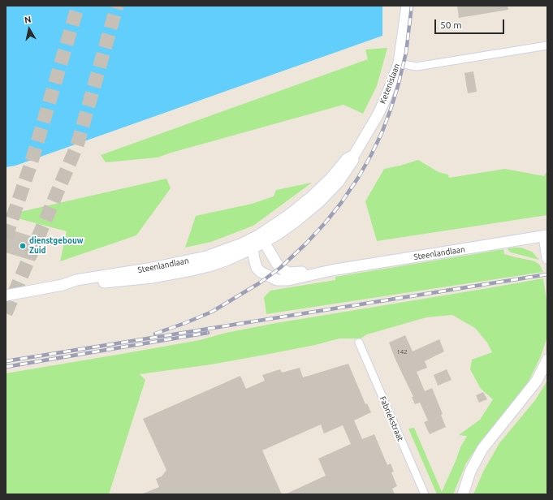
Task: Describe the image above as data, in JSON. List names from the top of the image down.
{
  "streets": {
    "main road": ["Ketenislaan", "Steenlandlaan"],
    "street": ["Fabriekstraat"]
  },
  "crossings": [
    ["Ketenislaan", "Steenlandlaan"]
  ],
  "places": ["dienstgebouw Zuid"],
  "house_numbers": ["142"],
  "scale_bar": "50 m",
  "north": "top"
}
